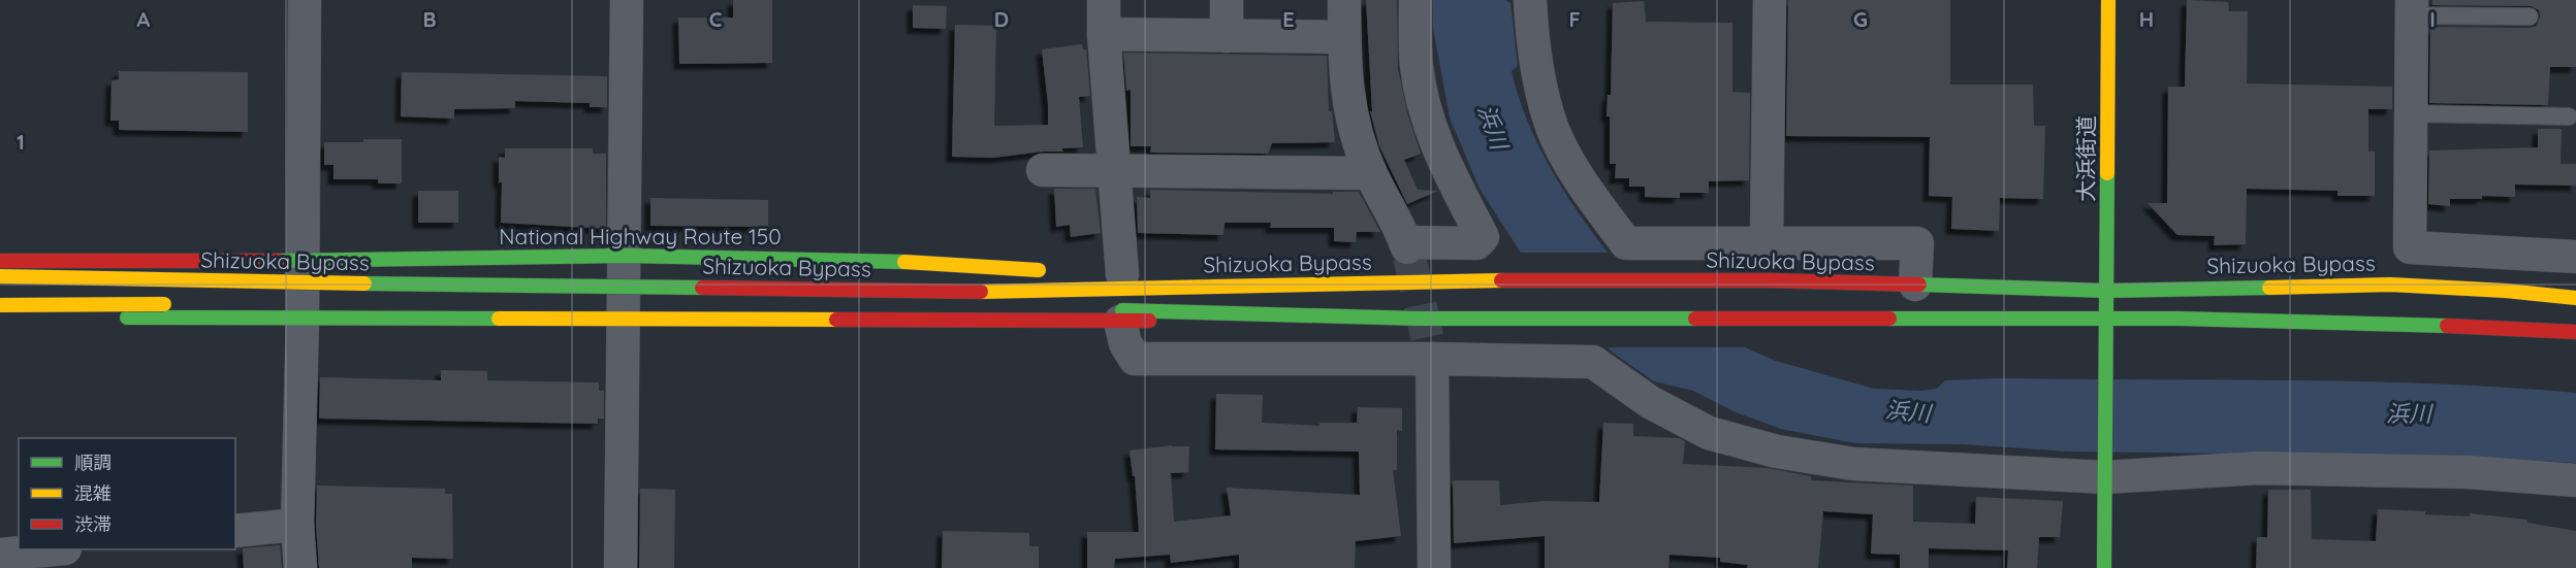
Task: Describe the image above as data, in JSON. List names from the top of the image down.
{
  "streets": {
    "main road": ["大浜街道", "National Highway Route 150", "Shizuoka Bypass"]
  },
  "crossings": [
    ["大浜街道", "Shizuoka Bypass"]
  ],
  "water": ["浜川"],
  "legend": ["順調", "混雑", "渋滞"],
  "grid": {
    "columns": [
      "A",
      "B",
      "C",
      "D",
      "E",
      "F",
      "G",
      "H",
      "I"
    ],
    "rows": ["1"]
  }
}
